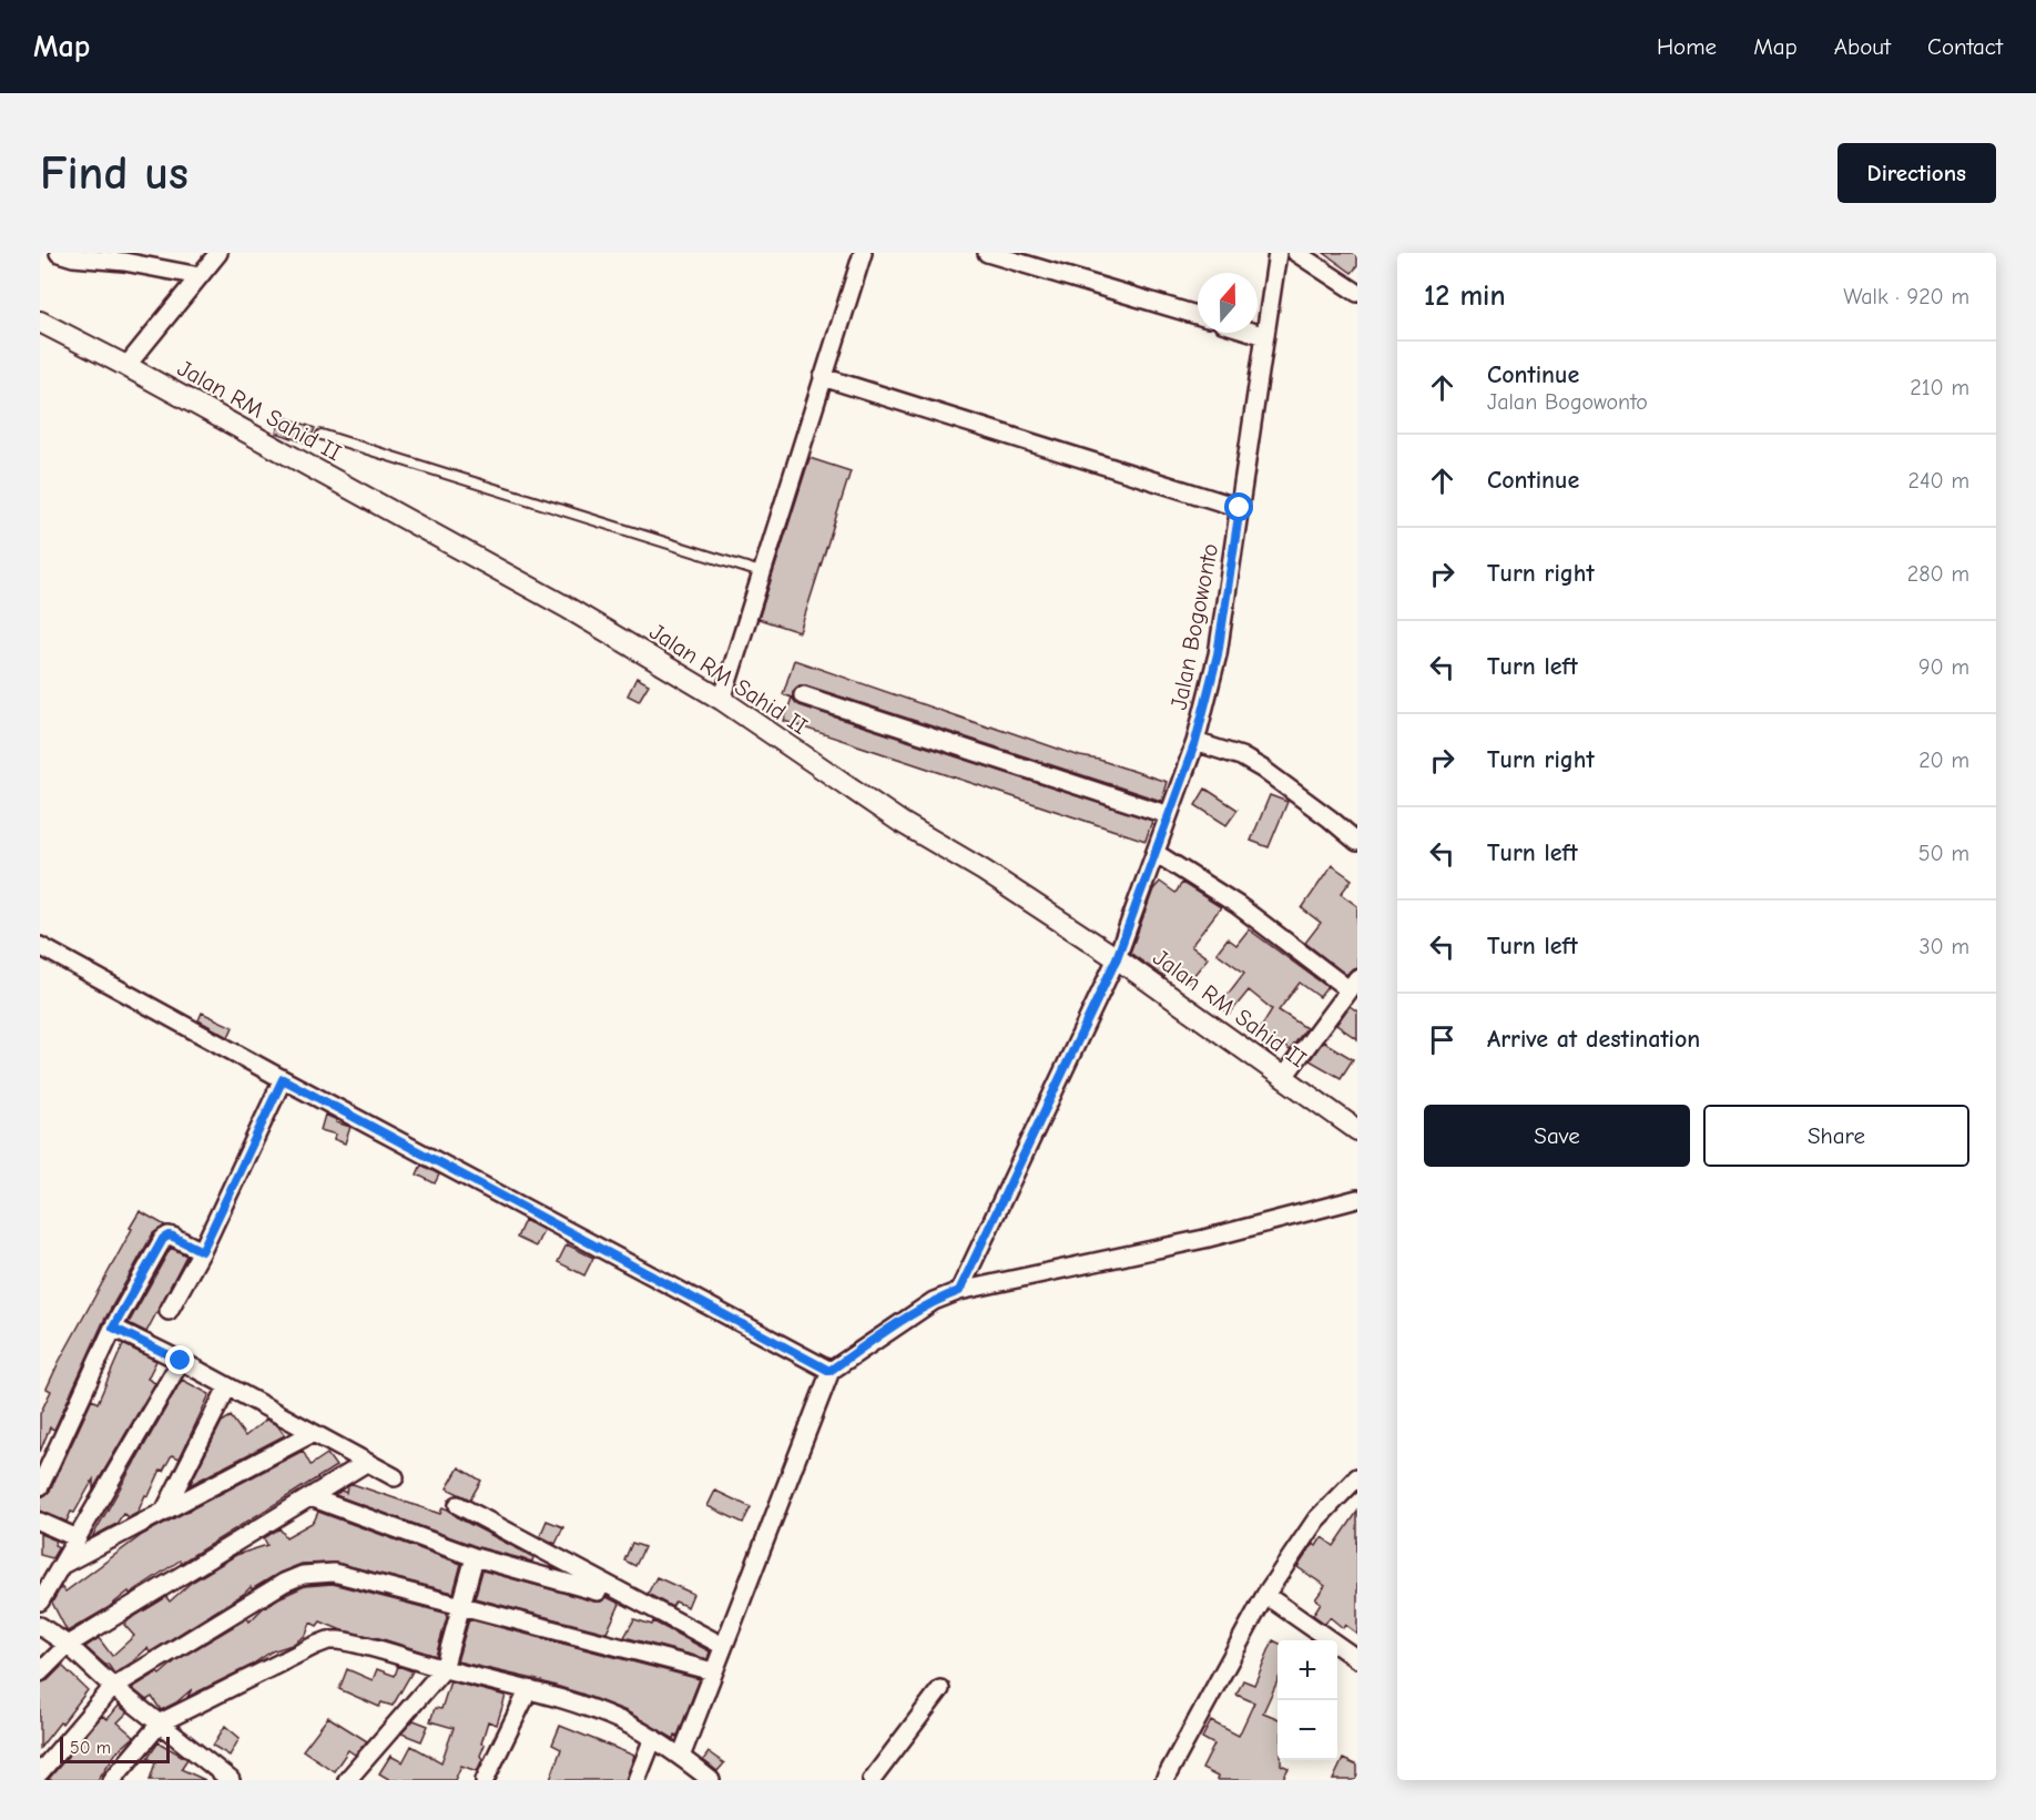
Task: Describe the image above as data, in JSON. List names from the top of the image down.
{
  "streets": {
    "street": ["Jalan RM Sahid II", "Jalan Bogowonto"]
  },
  "crossings": [
    ["Jalan RM Sahid II", "Jalan Bogowonto"]
  ],
  "scale_bar": "50 m",
  "north": "top",
  "page": {
    "header": "Map",
    "nav": [
      "Home",
      "Map",
      "About",
      "Contact"
    ],
    "buttons": [
      "Directions",
      ["Save", "Share"]
    ],
    "title": "Find us",
    "heading": ["12 min", "Walk · 920 m"],
    "list": [
      ["Continue", "Jalan Bogowonto", "210 m"],
      ["Continue", "240 m"],
      ["Turn right", "280 m"],
      ["Turn left", "90 m"],
      ["Turn right", "20 m"],
      ["Turn left", "50 m"],
      ["Turn left", "30 m"],
      "Arrive at destination"
    ],
    "map_buttons": ["+", "−"],
    "scale": "50 m"
  }
}
